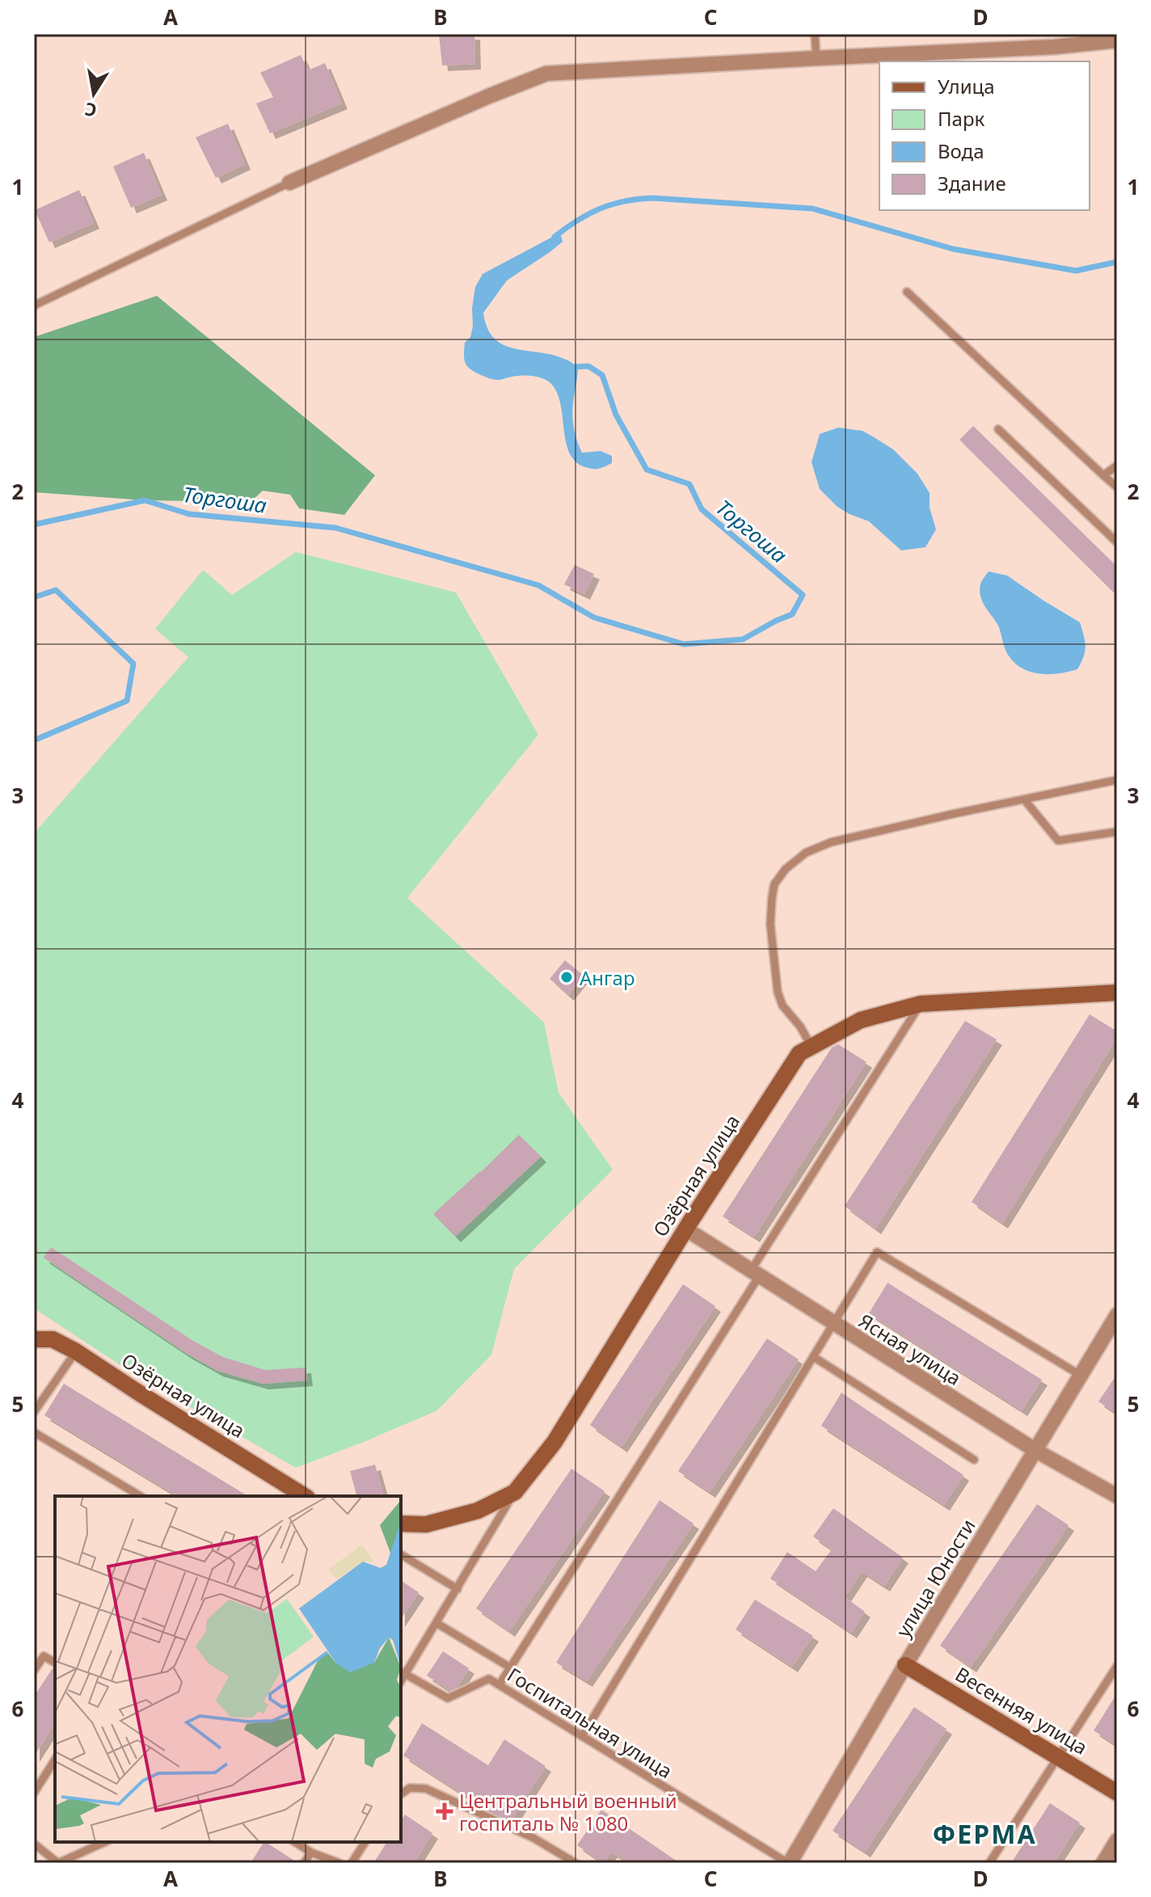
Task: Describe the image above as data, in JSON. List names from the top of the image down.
{
  "streets": {
    "street": [
      "Озёрная улица",
      "Ясная улица",
      "улица Юности",
      "Весенняя улица"
    ],
    "lane": ["Госпитальная улица"]
  },
  "crossings": [
    ["Озёрная улица", "Ясная улица"],
    ["Ясная улица", "улица Юности"],
    ["улица Юности", "Весенняя улица"],
    ["улица Юности", "Госпитальная улица"]
  ],
  "districts": ["ФЕРМА"],
  "water": ["Торгоша"],
  "places": {
    "other": ["Ангар"],
    "health": ["Центральный военный госпиталь № 1080"]
  },
  "legend": [
    "Улица",
    "Парк",
    "Вода",
    "Здание"
  ],
  "north": "bottom",
  "grid": {
    "columns": [
      "A",
      "B",
      "C",
      "D"
    ],
    "rows": [
      "1",
      "2",
      "3",
      "4",
      "5",
      "6"
    ]
  }
}
